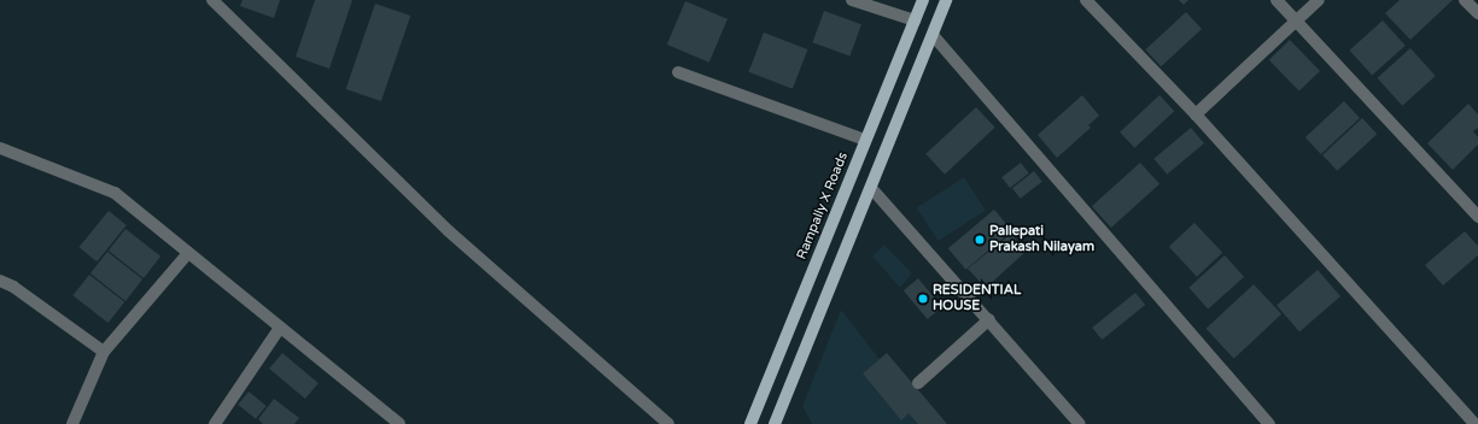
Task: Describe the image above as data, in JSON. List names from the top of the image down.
{
  "streets": {
    "main road": ["Rampally X Roads"]
  },
  "places": ["Pallepati Prakash Nilayam", "RESIDENTIAL HOUSE"]
}
